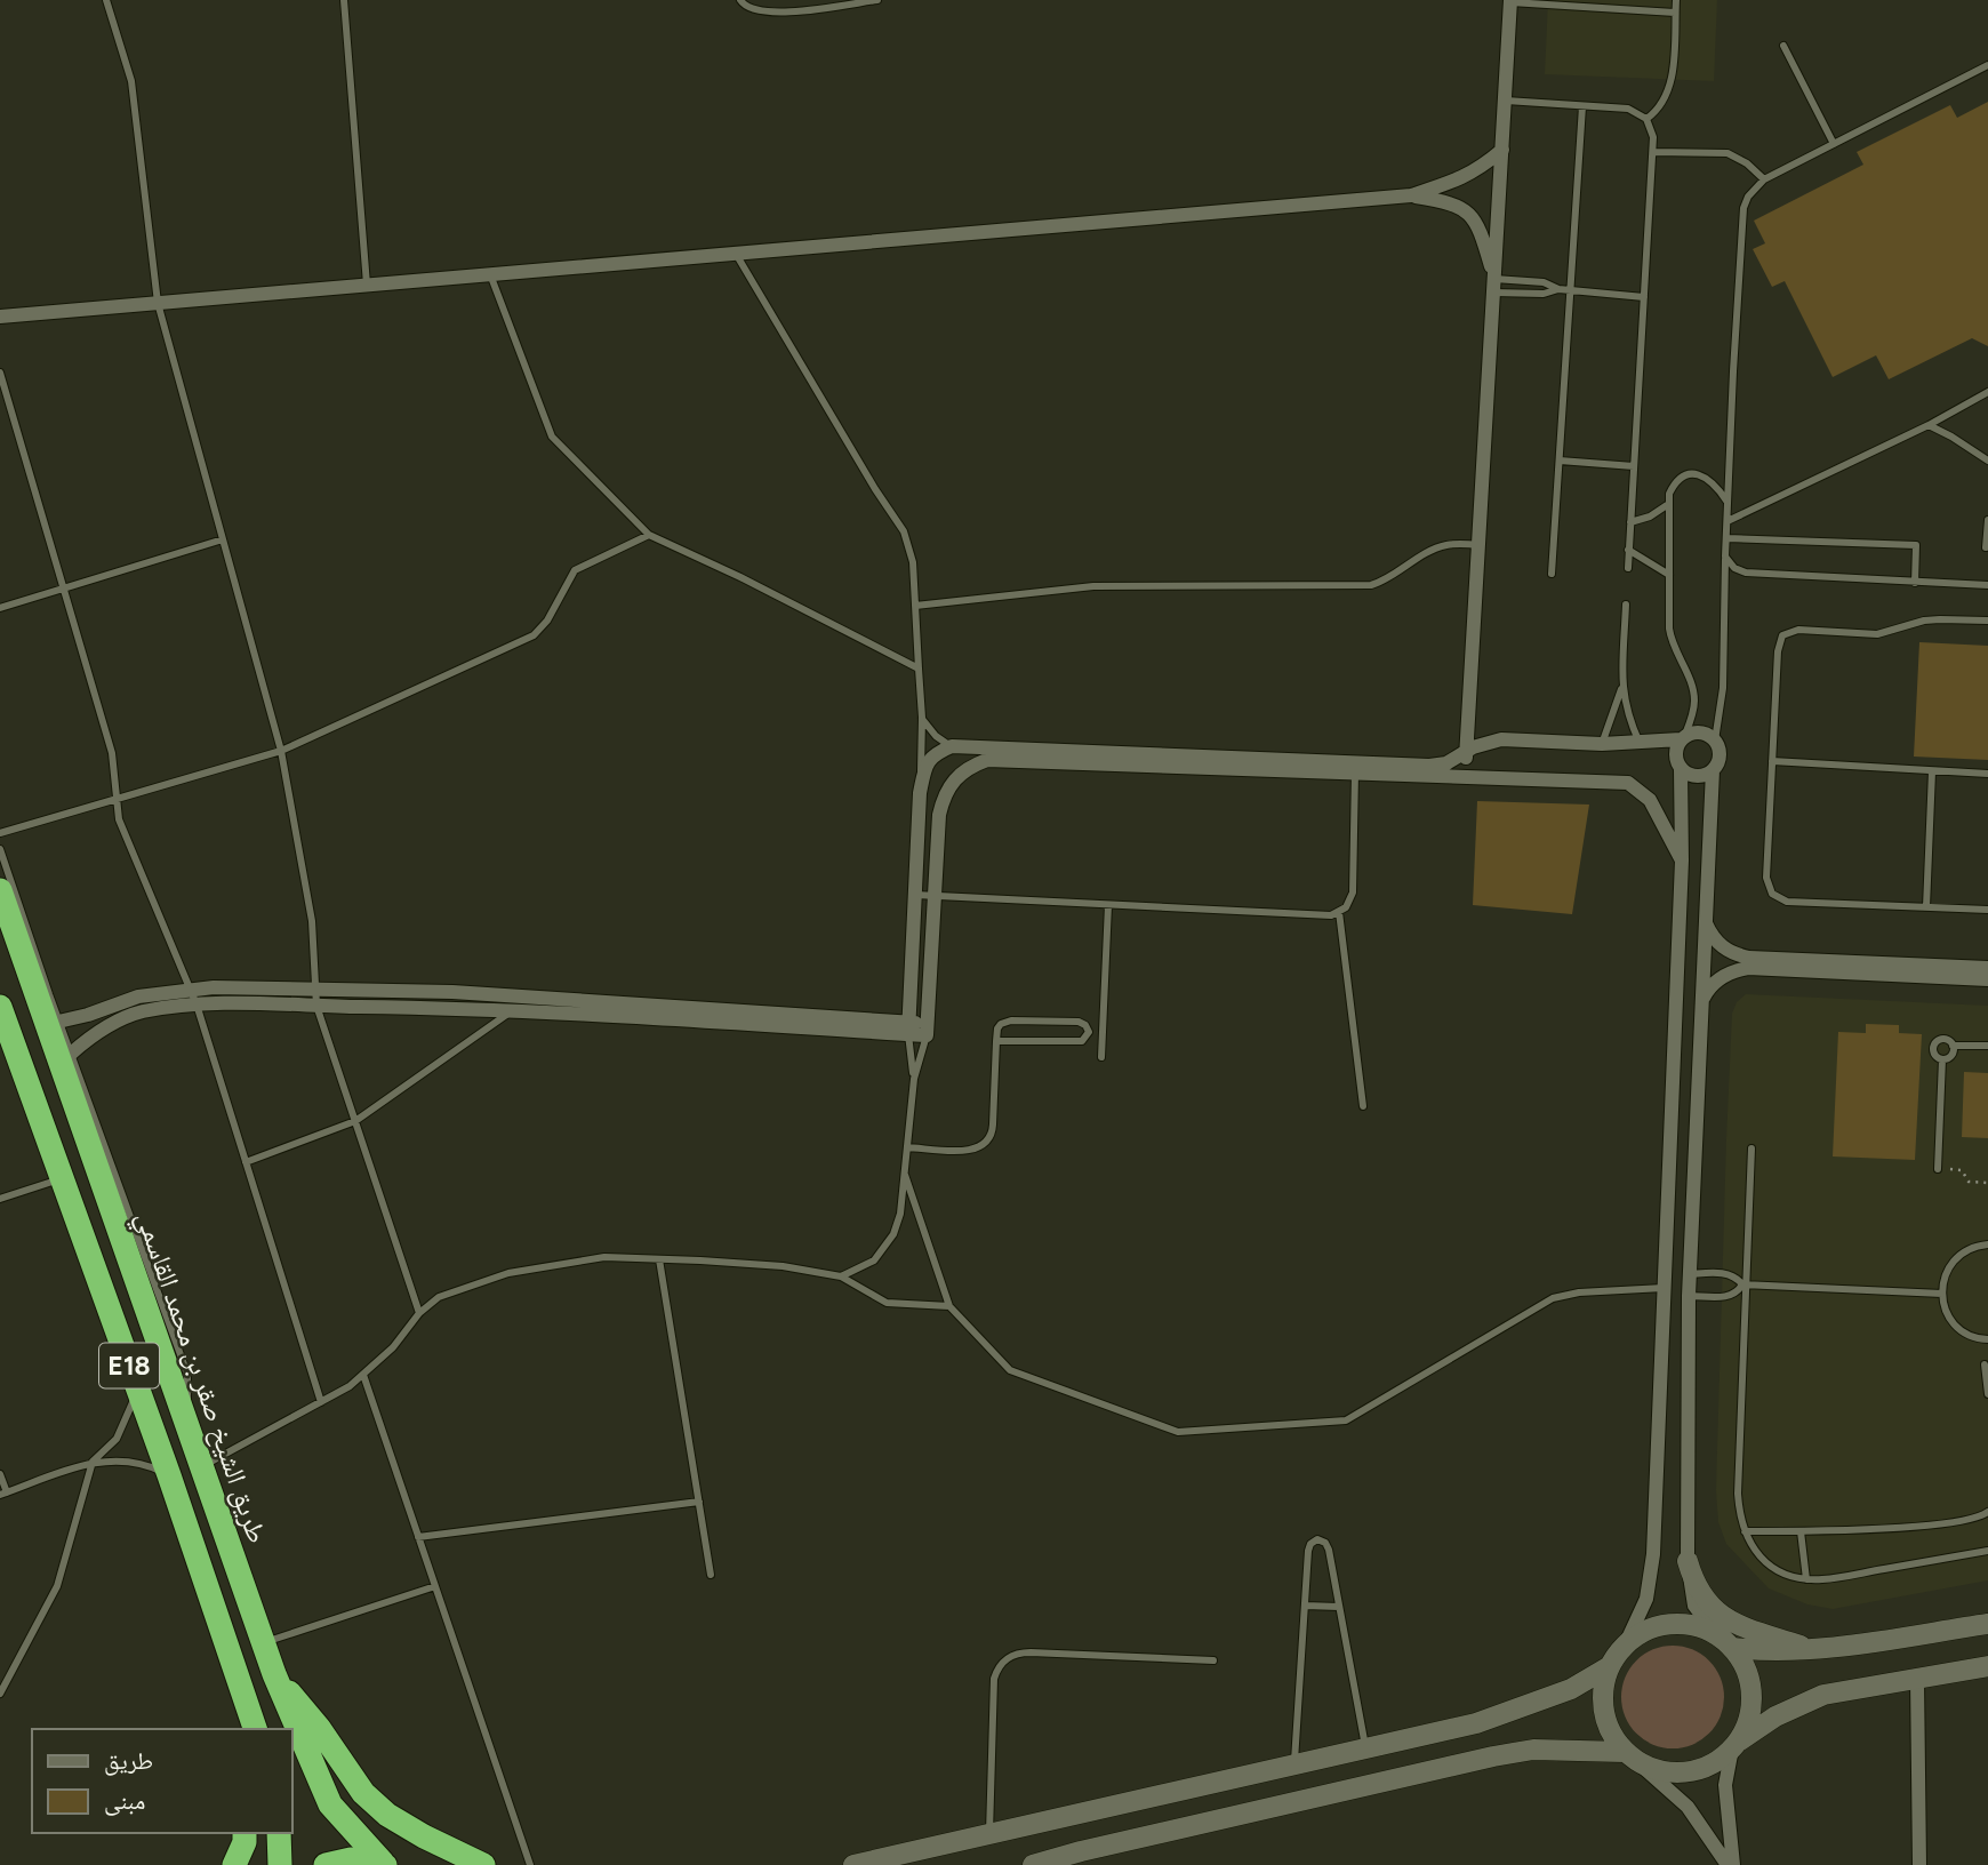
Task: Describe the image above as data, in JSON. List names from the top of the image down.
{
  "streets": {
    "highway": ["E18", "طريق الشيخ صقر بن محمد القاسمي"]
  },
  "legend": ["طريق", "مبنى"]
}
